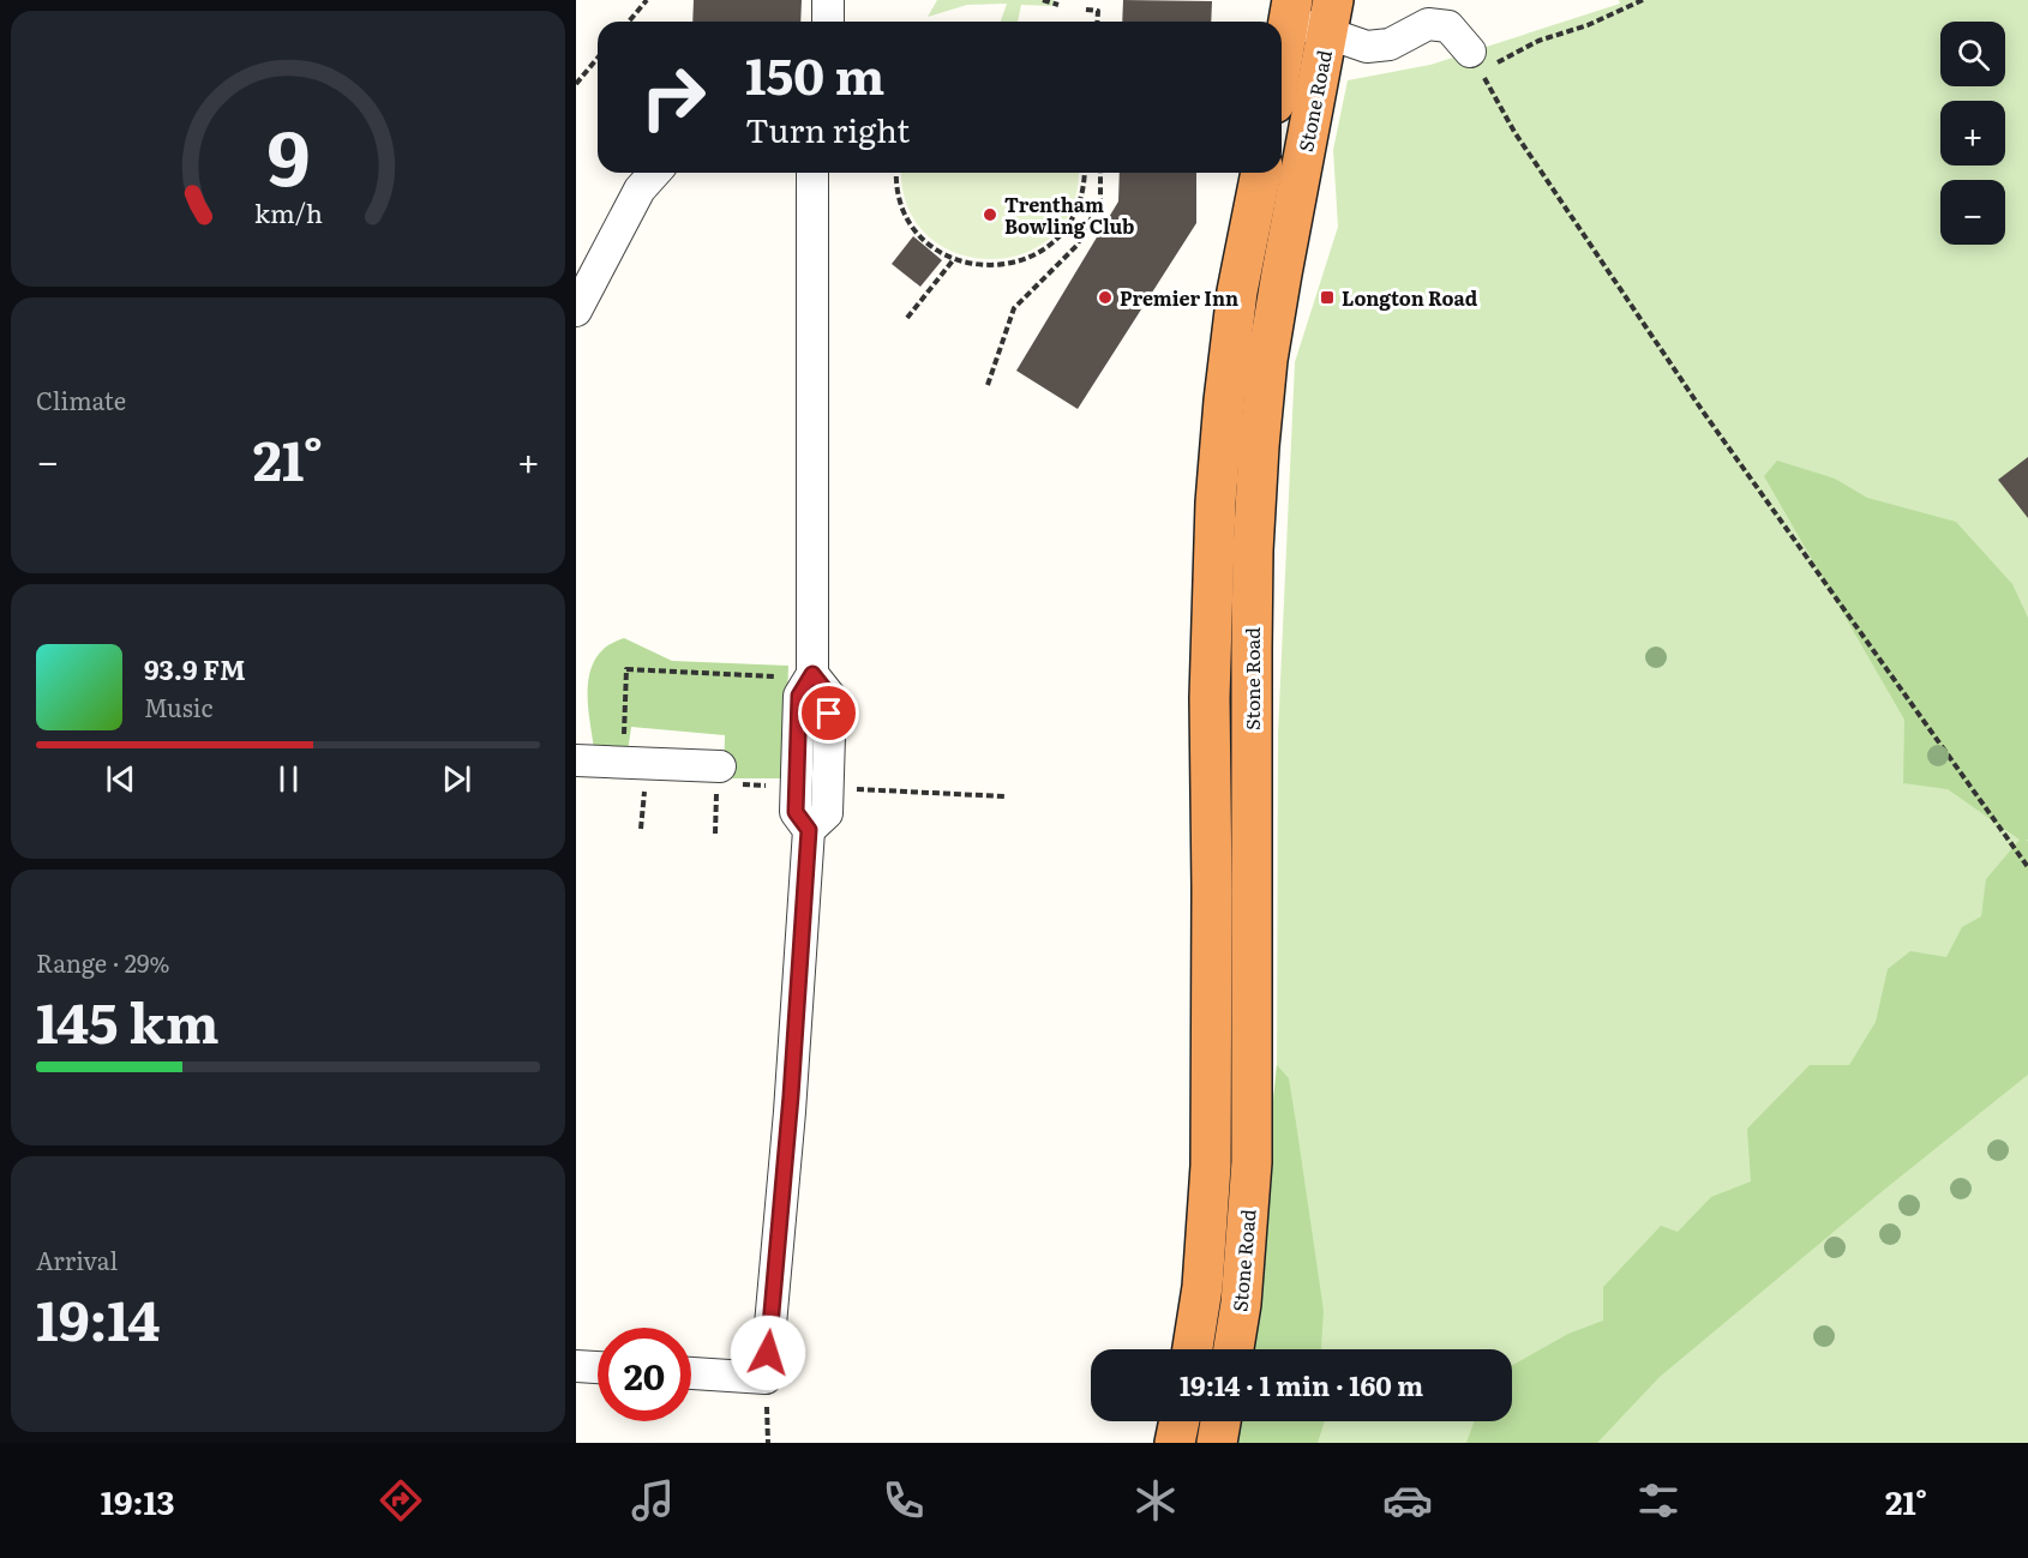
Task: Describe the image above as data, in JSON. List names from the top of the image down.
{
  "streets": {
    "highway": ["Stone Road"]
  },
  "places": {
    "other": ["Trentham Bowling Club", "Premier Inn"],
    "transit": ["Longton Road"]
  },
  "page": {
    "map_buttons": ["+", "−"],
    "turn": ["150 m", "Turn right"],
    "tile": [
      "Climate",
      ["Range · 29%", "145 km"],
      ["Arrival", "19:14"]
    ],
    "heat": ["−", "21°", "+"],
    "song": ["93.9 FM", "Music"],
    "limit": "20",
    "trip": "19:14 · 1 min · 160 m",
    "tabs": ["19:13", "21°"],
    "gauge": ["9", "km/h"]
  }
}
